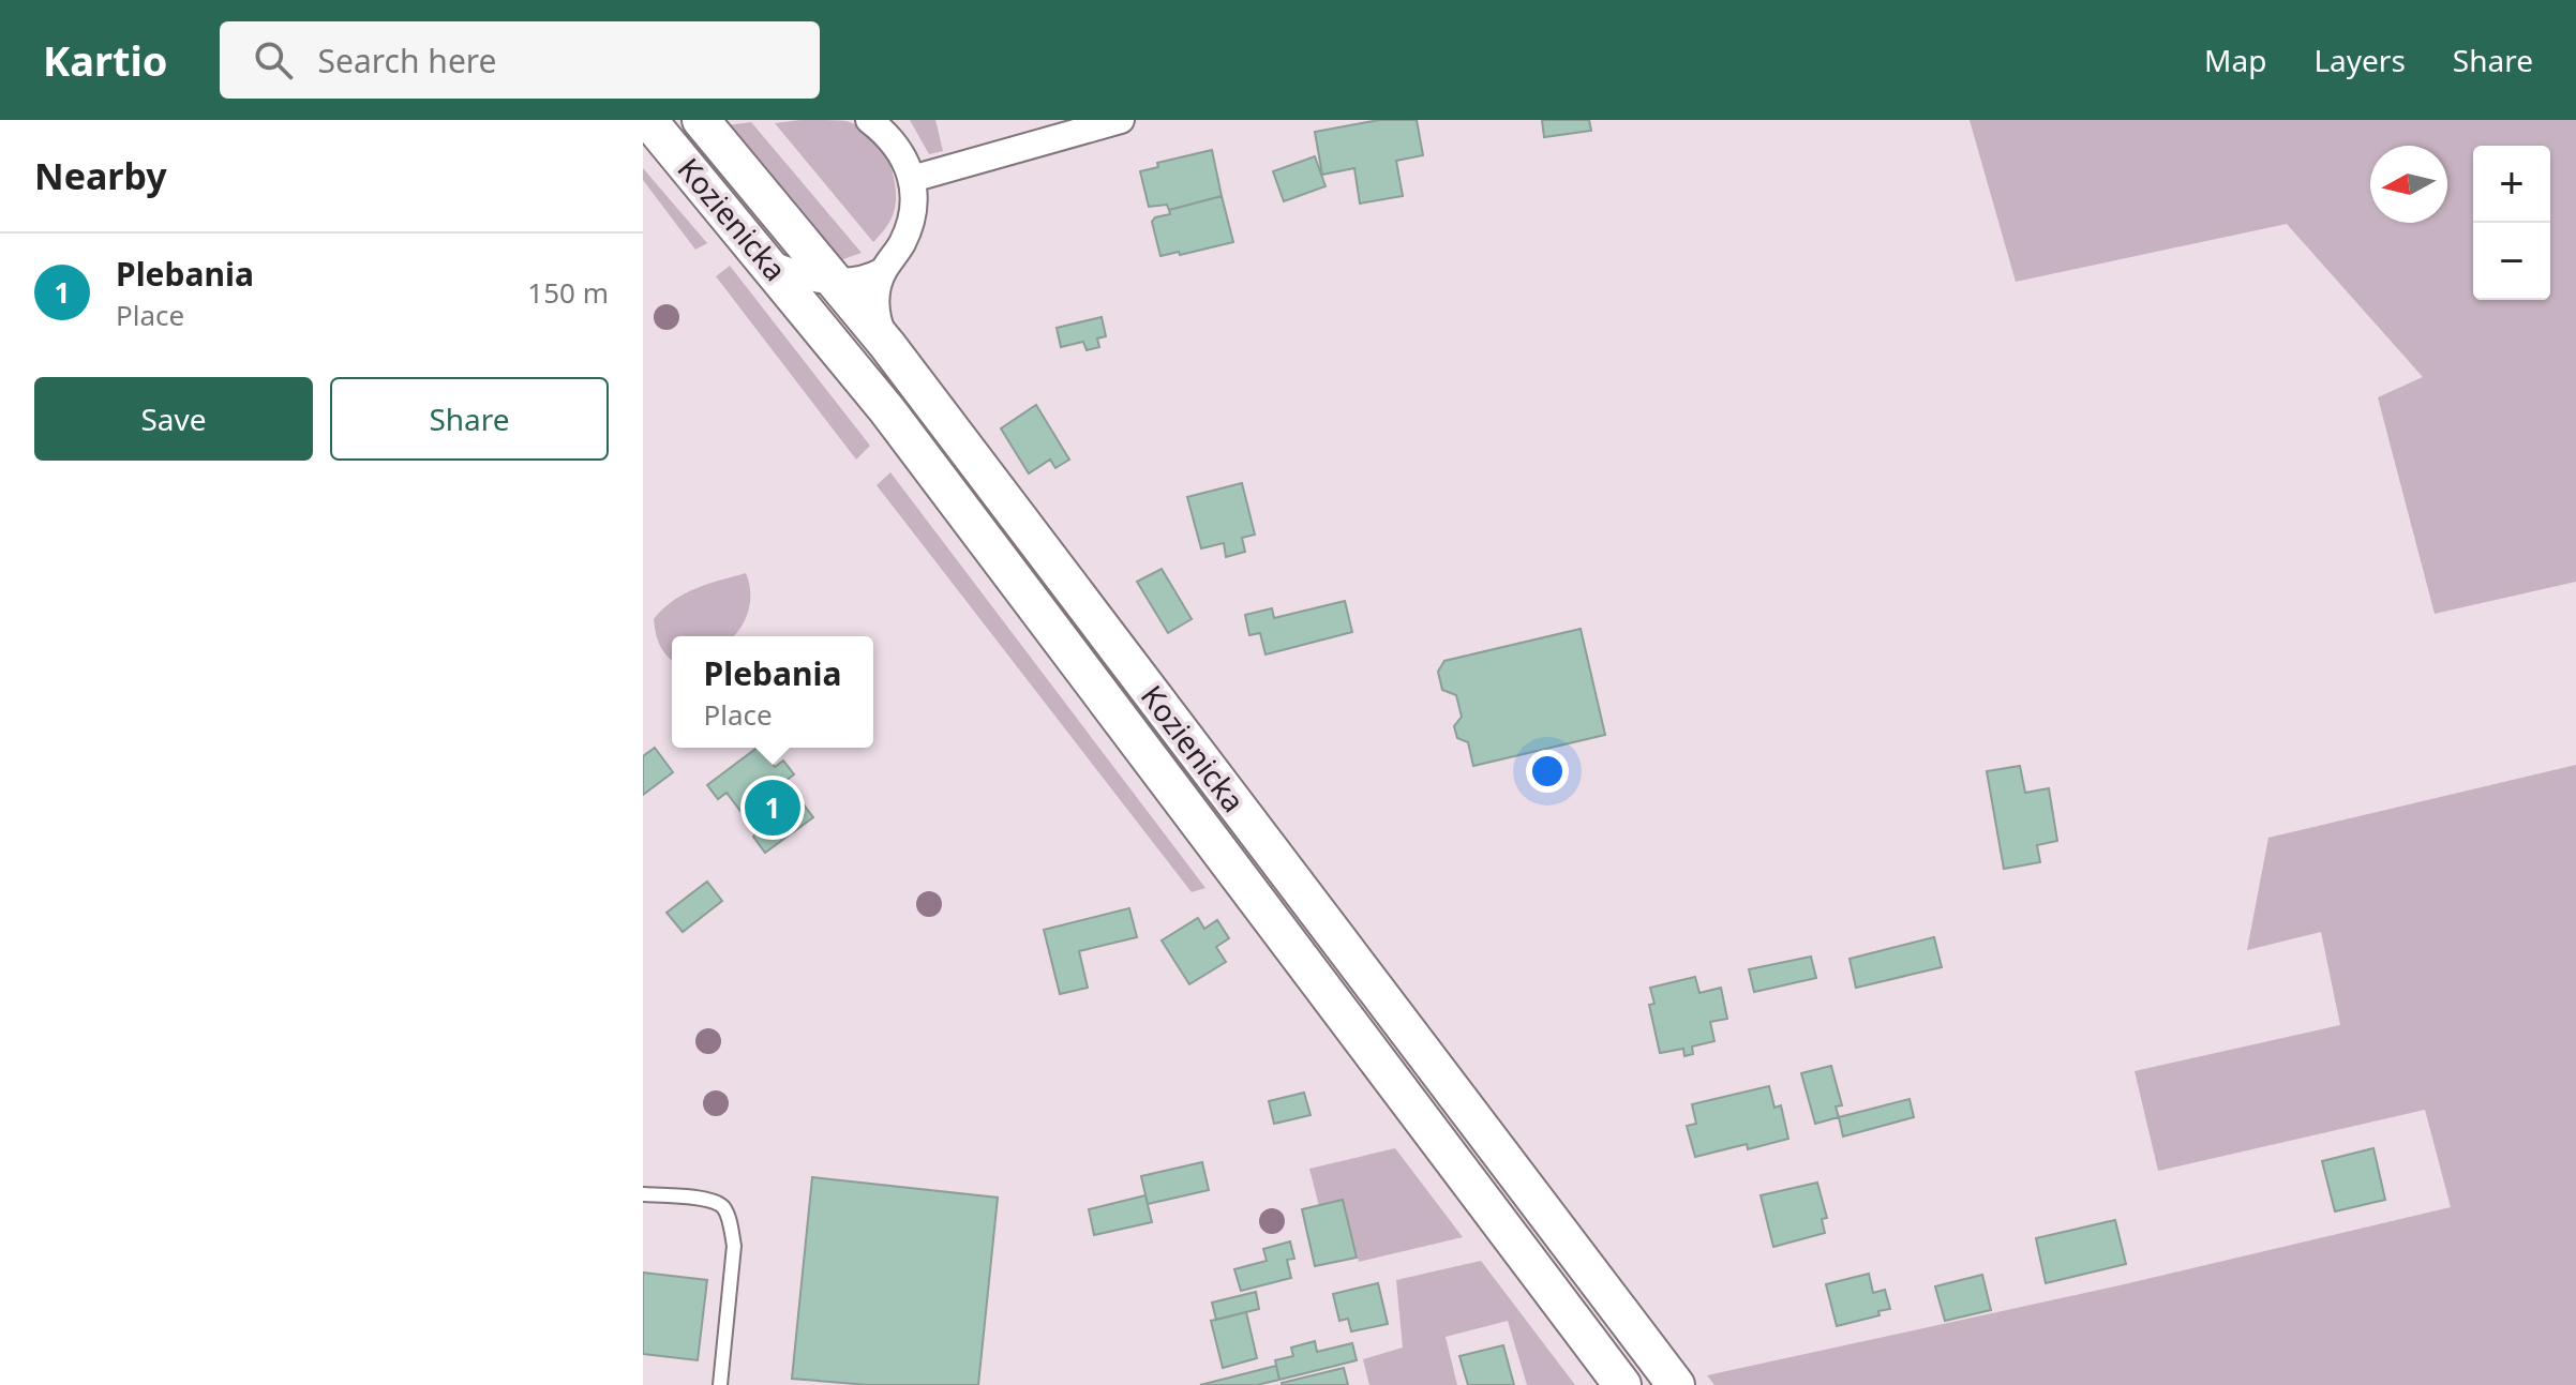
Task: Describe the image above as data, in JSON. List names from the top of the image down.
{
  "streets": {
    "main road": ["Kozienicka"]
  },
  "north": "left",
  "page": {
    "header": "Kartio",
    "search": "Search here",
    "nav": ["Map", "Layers", "Share"],
    "heading": "Nearby",
    "map_buttons": ["+", "−"],
    "list": [
      {
        "mark": "1",
        "name": "Plebania",
        "note": "Place",
        "value": "150 m"
      }
    ],
    "buttons": ["Save", "Share"],
    "popup": ["Plebania", "Place"],
    "pins": "1"
  }
}
